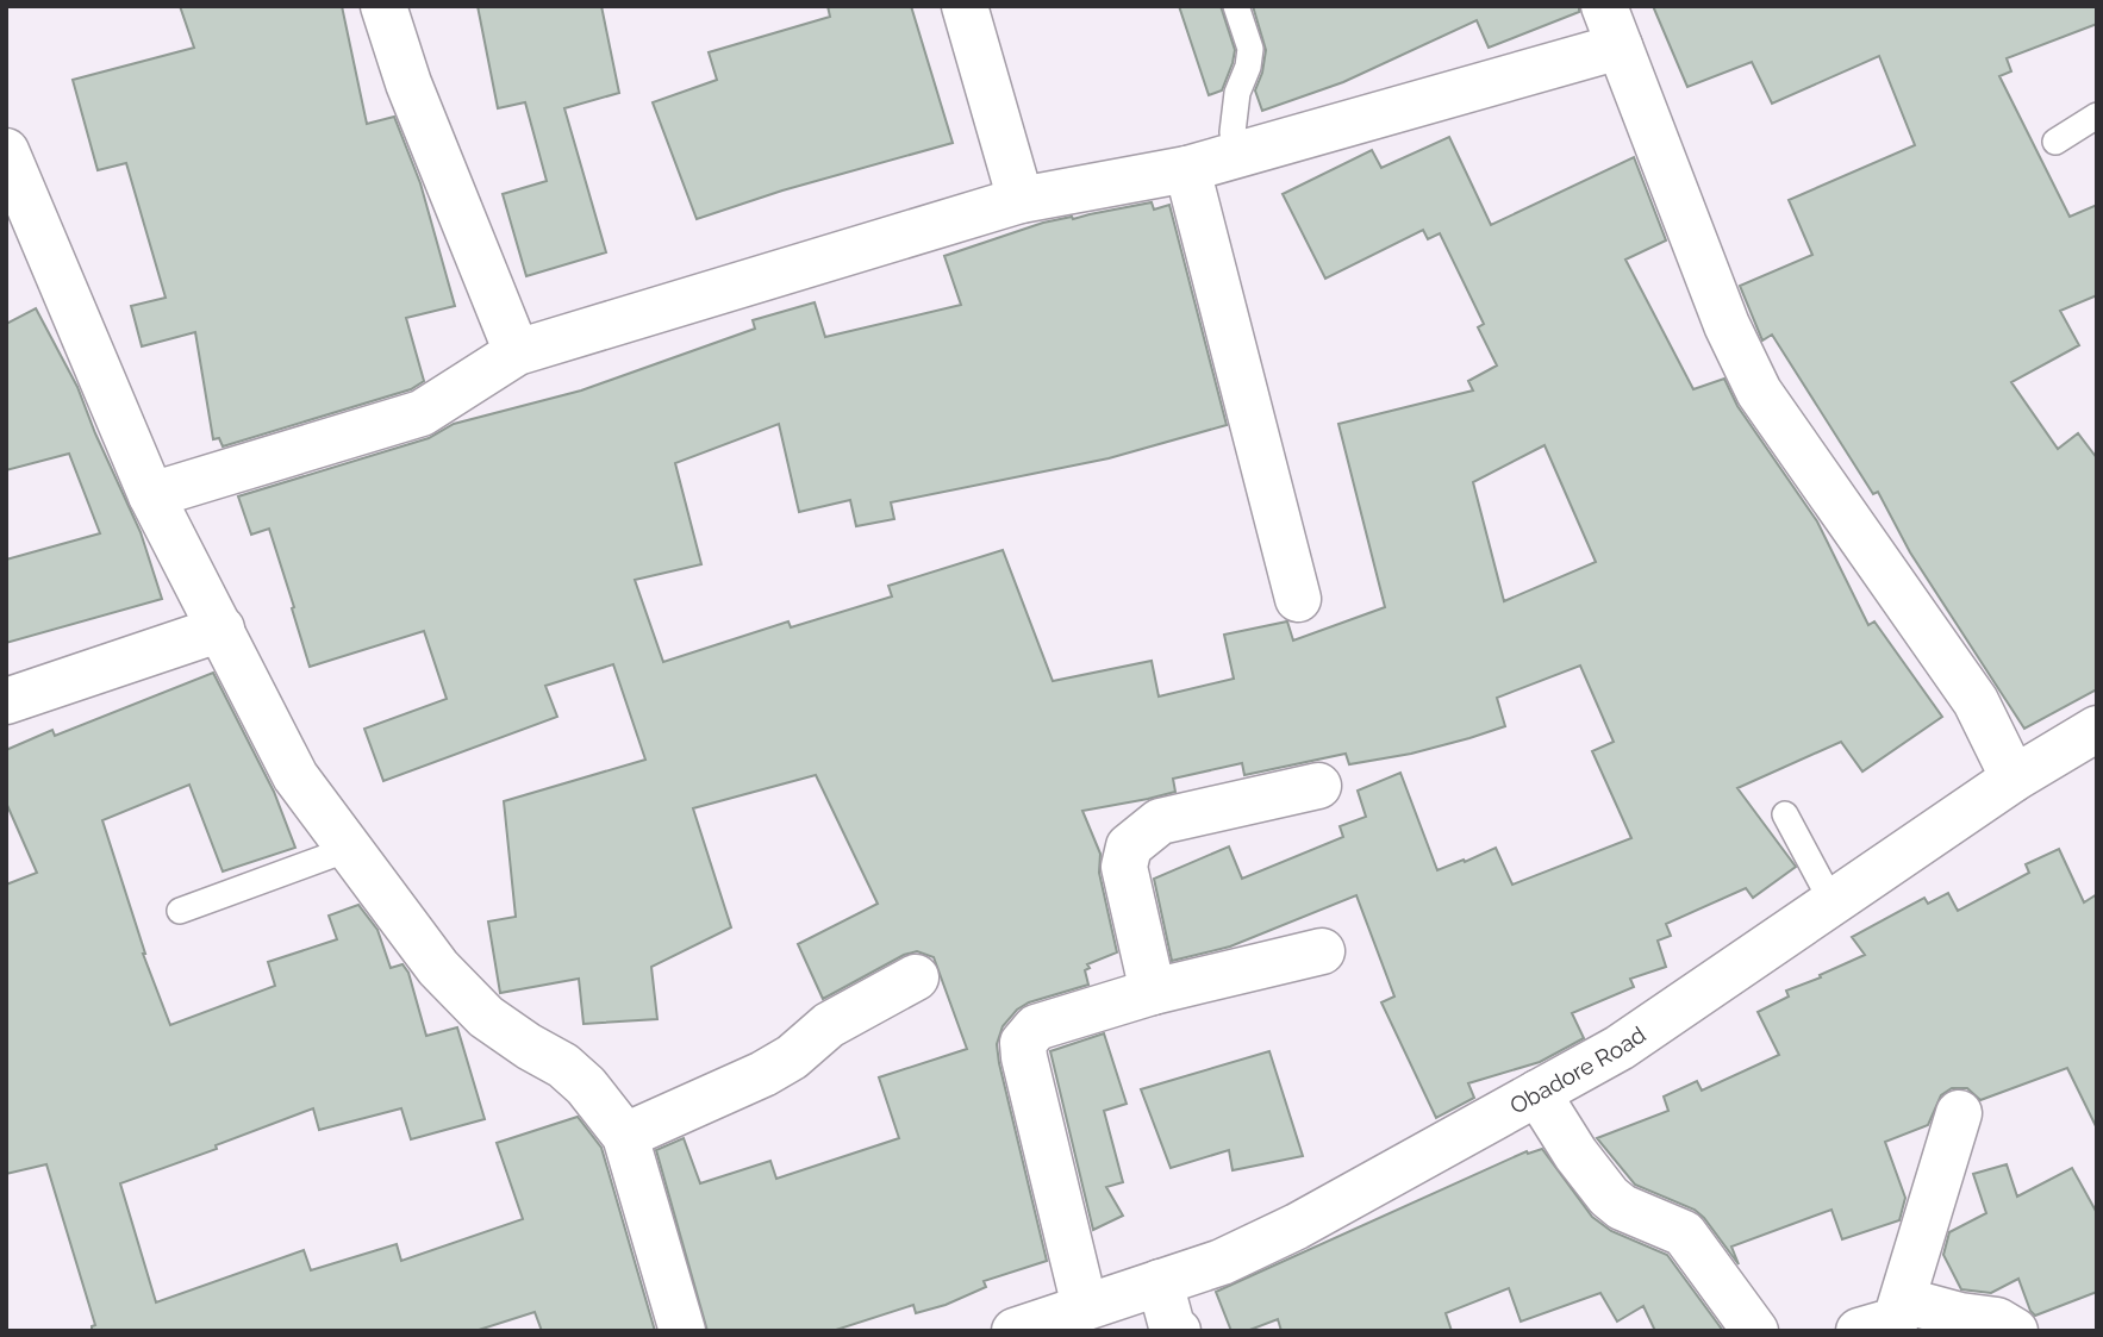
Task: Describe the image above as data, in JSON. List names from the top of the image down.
{
  "streets": {
    "street": ["Obadore Road"]
  }
}
